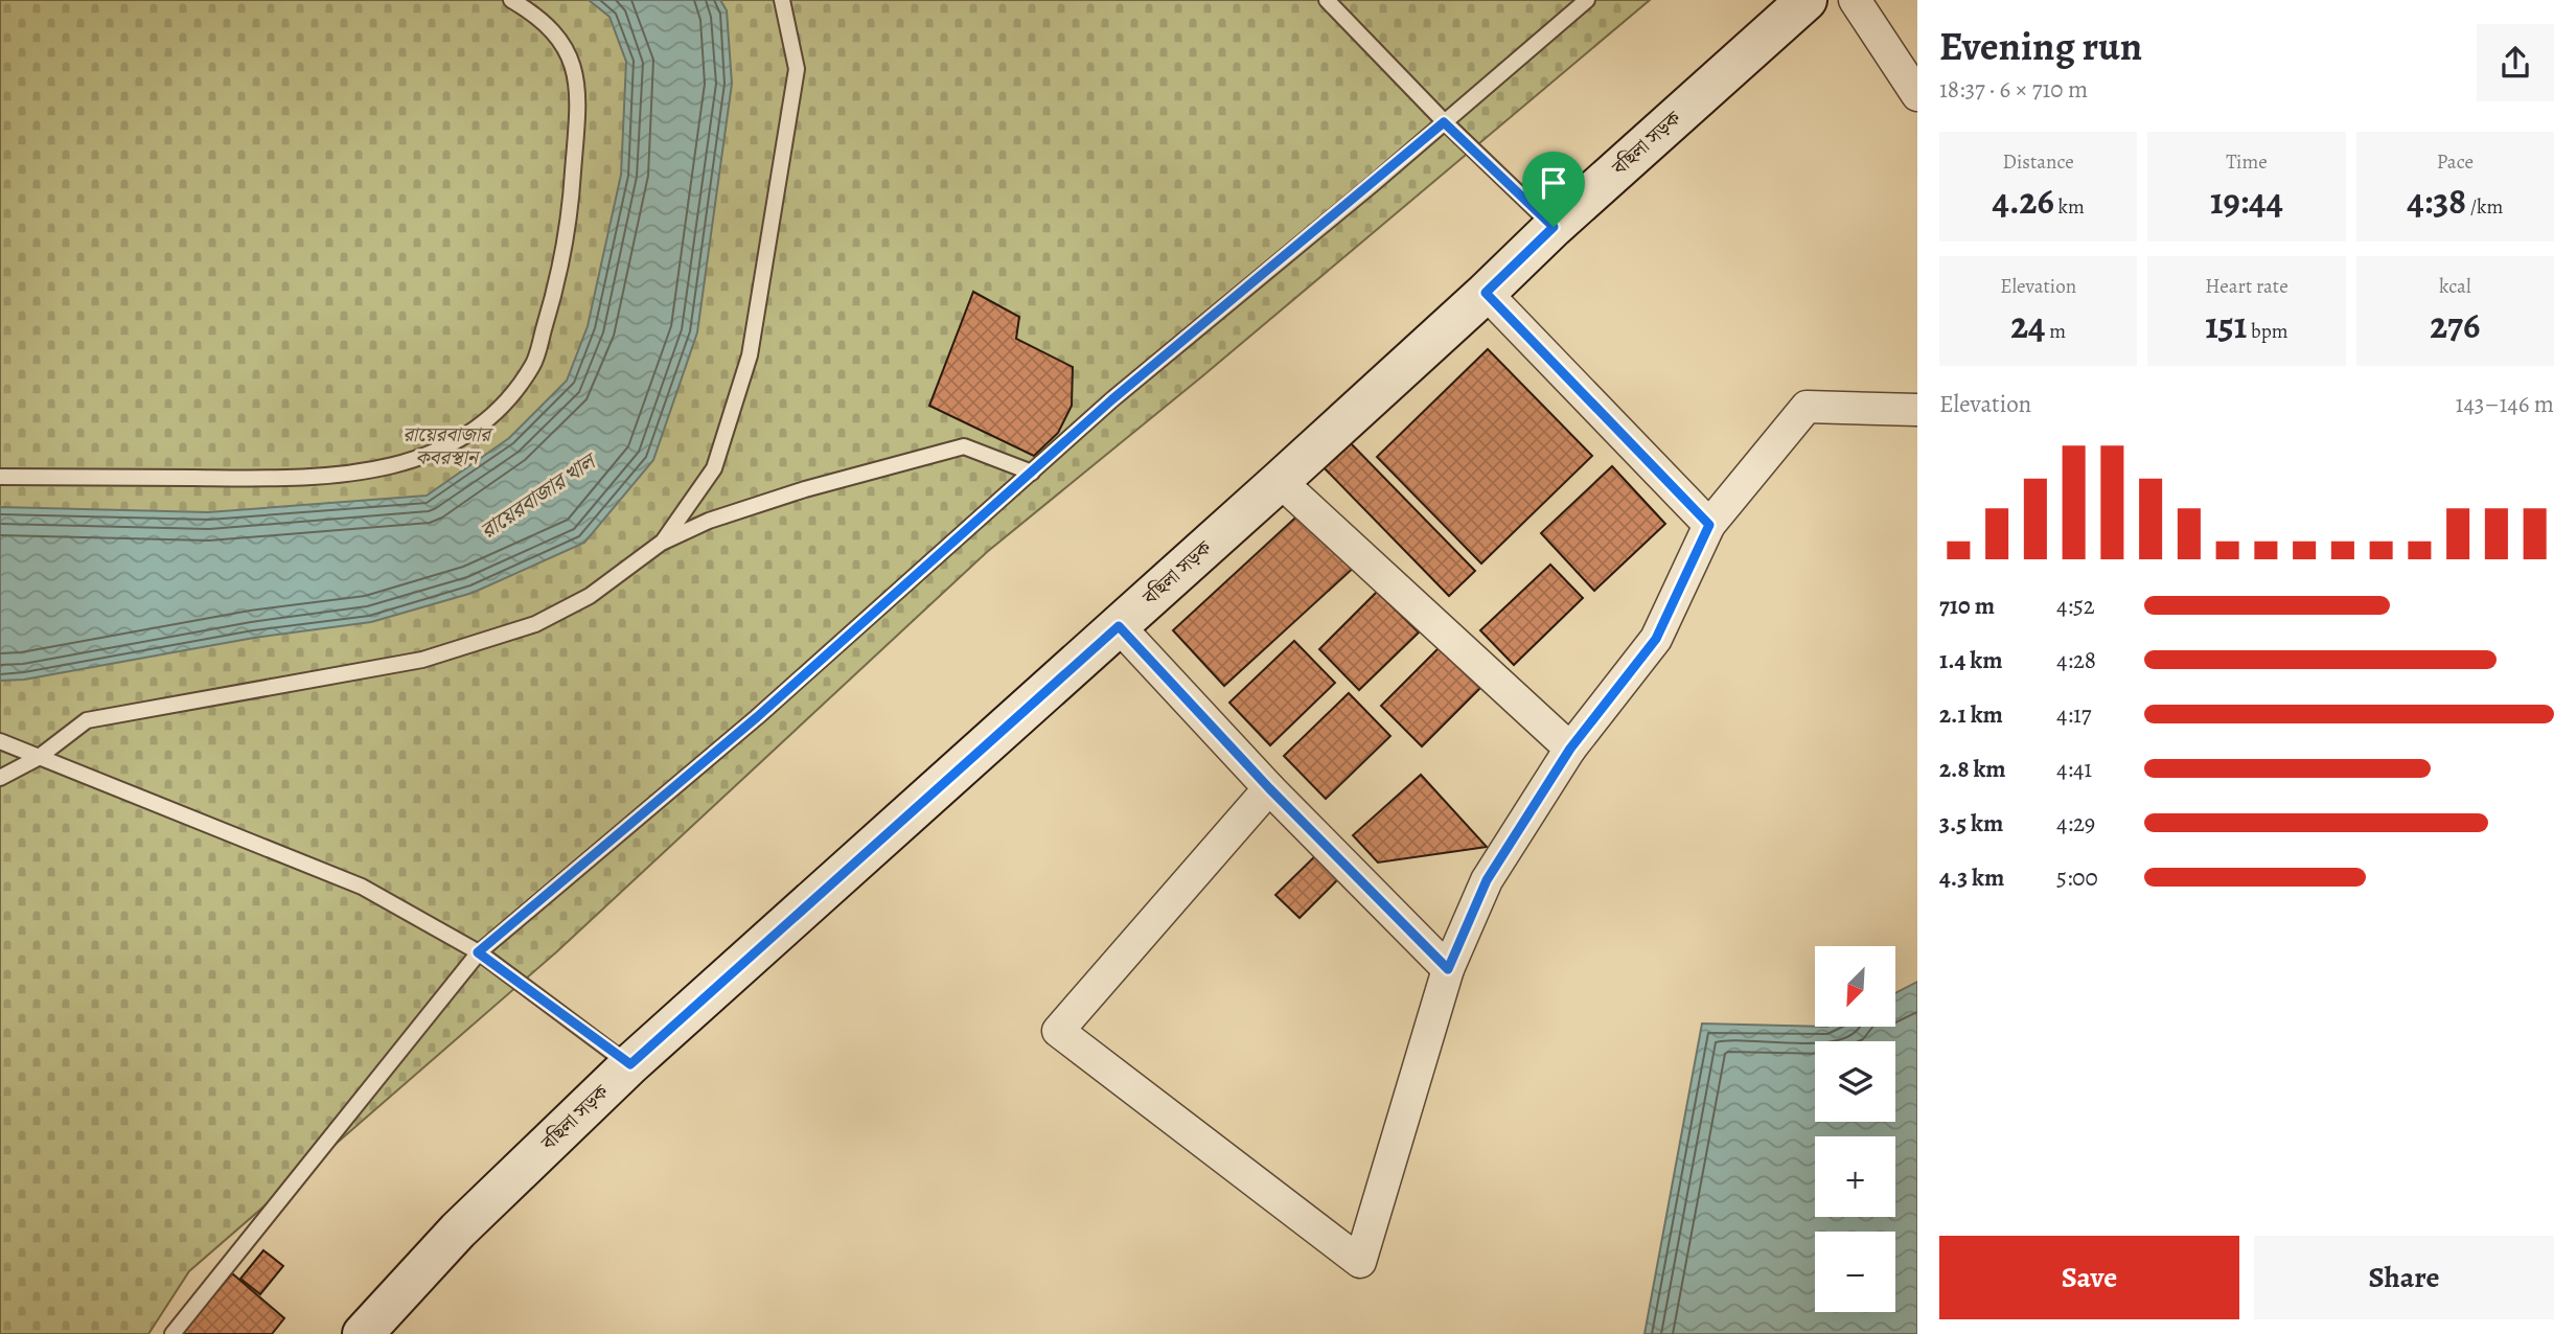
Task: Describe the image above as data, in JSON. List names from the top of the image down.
{
  "streets": {
    "main road": ["বছিলা সড়ক"]
  },
  "water": ["রায়েরবাজার খাল"],
  "parks": ["রায়েরবাজার কবরস্থান"],
  "north": "bottom left",
  "page": {
    "heading": ["Evening run", "18:37 · 6 × 710 m"],
    "stats": [
      ["Distance", "4.26 km"],
      ["Time", "19:44"],
      ["Pace", "4:38 /km"],
      ["Elevation", "24 m"],
      ["Heart rate", "151 bpm"],
      ["kcal", "276"]
    ],
    "chart": ["Elevation", "143–146 m"],
    "list": [
      {
        "name": "710 m",
        "note": "4:52"
      },
      {
        "name": "1.4 km",
        "note": "4:28"
      },
      {
        "name": "2.1 km",
        "note": "4:17"
      },
      {
        "name": "2.8 km",
        "note": "4:41"
      },
      {
        "name": "3.5 km",
        "note": "4:29"
      },
      {
        "name": "4.3 km",
        "note": "5:00"
      }
    ],
    "map_buttons": ["+", "−"],
    "buttons": ["Save", "Share"]
  }
}
